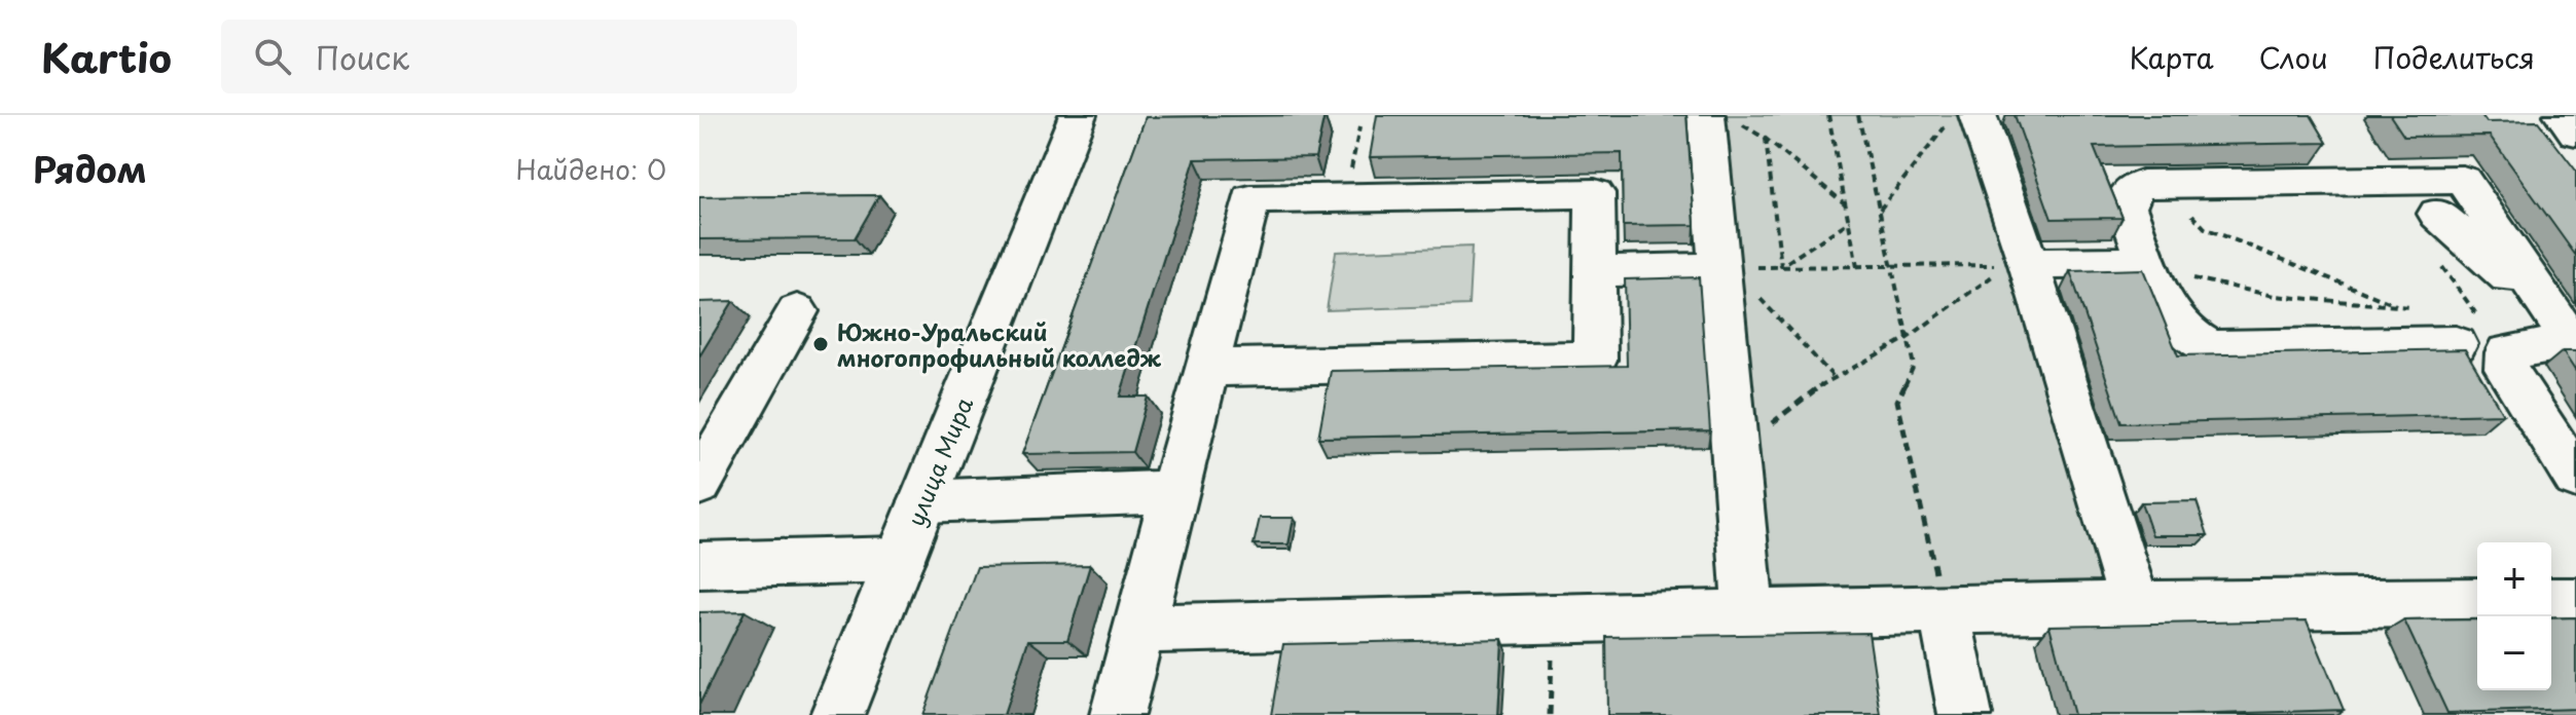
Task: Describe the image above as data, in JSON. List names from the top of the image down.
{
  "streets": {
    "main road": ["улица Мира"]
  },
  "places": ["Южно-Уральский многопрофильный колледж"],
  "page": {
    "header": "Kartio",
    "search": "Поиск",
    "nav": ["Карта", "Слои", "Поделиться"],
    "heading": ["Рядом", "Найдено: 0"],
    "map_buttons": ["+", "−"]
  }
}
